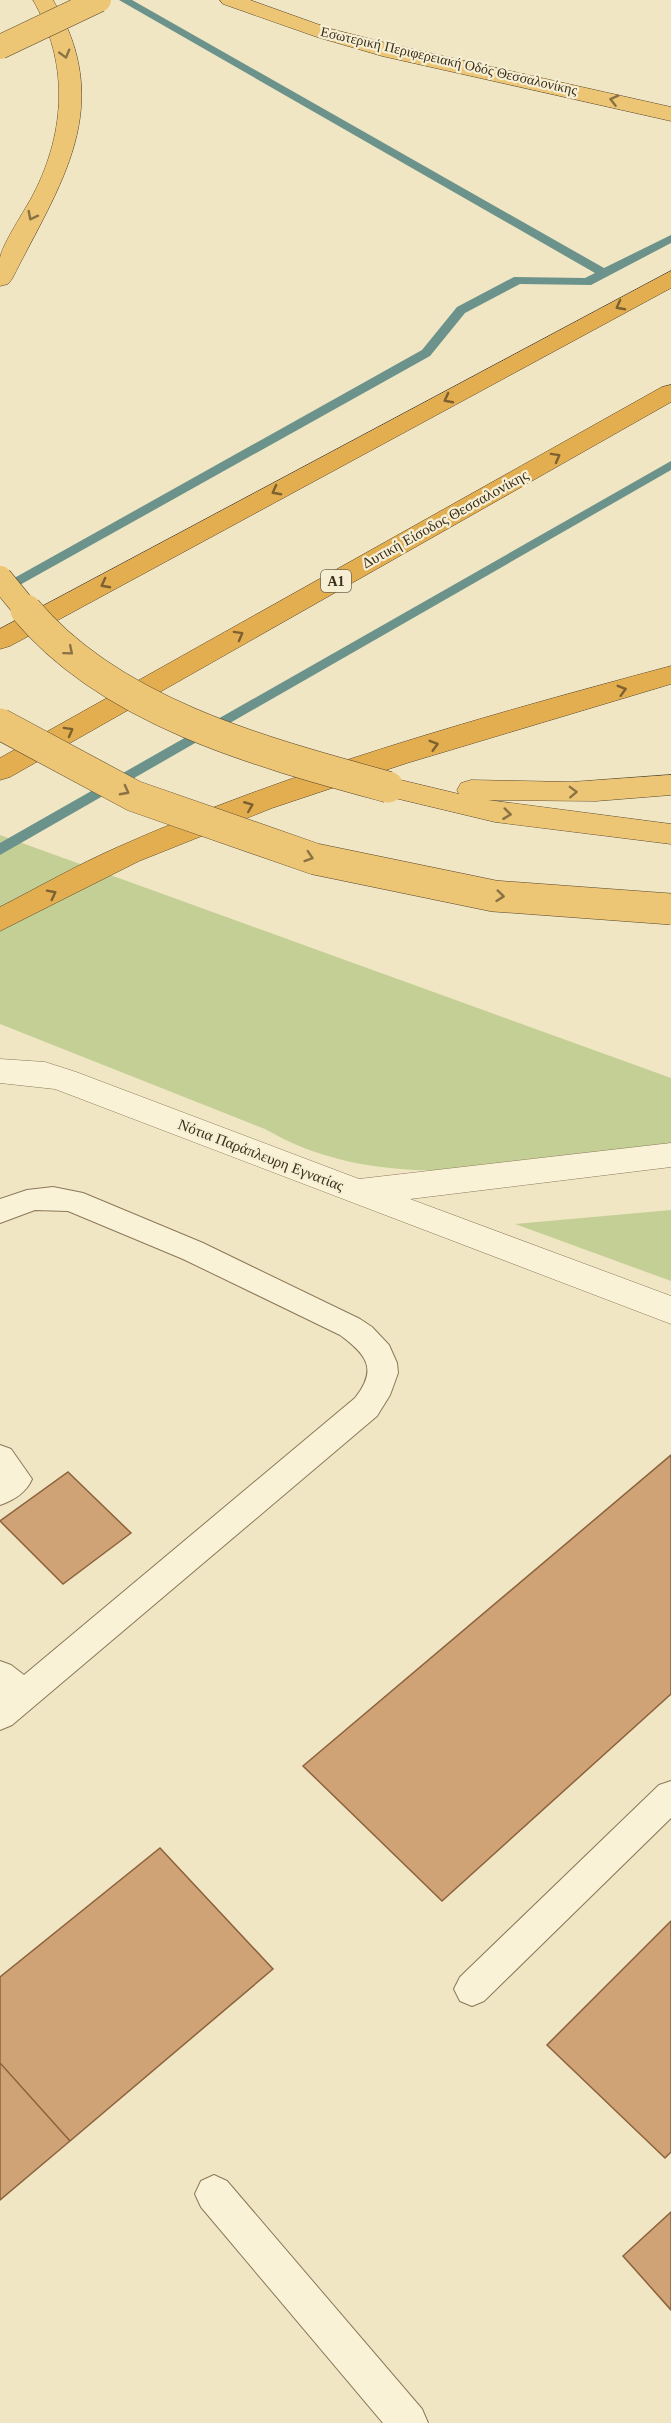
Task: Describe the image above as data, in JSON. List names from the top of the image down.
{
  "streets": {
    "highway": ["Εσωτερική Περιφερειακή Οδός Θεσσαλονίκης", "Δυτική Είσοδος Θεσσαλονίκης", "Α1"],
    "street": ["Νότια Παράπλευρη Εγνατίας"]
  },
  "one_way": ["Εσωτερική Περιφερειακή Οδός Θεσσαλονίκης"]
}
